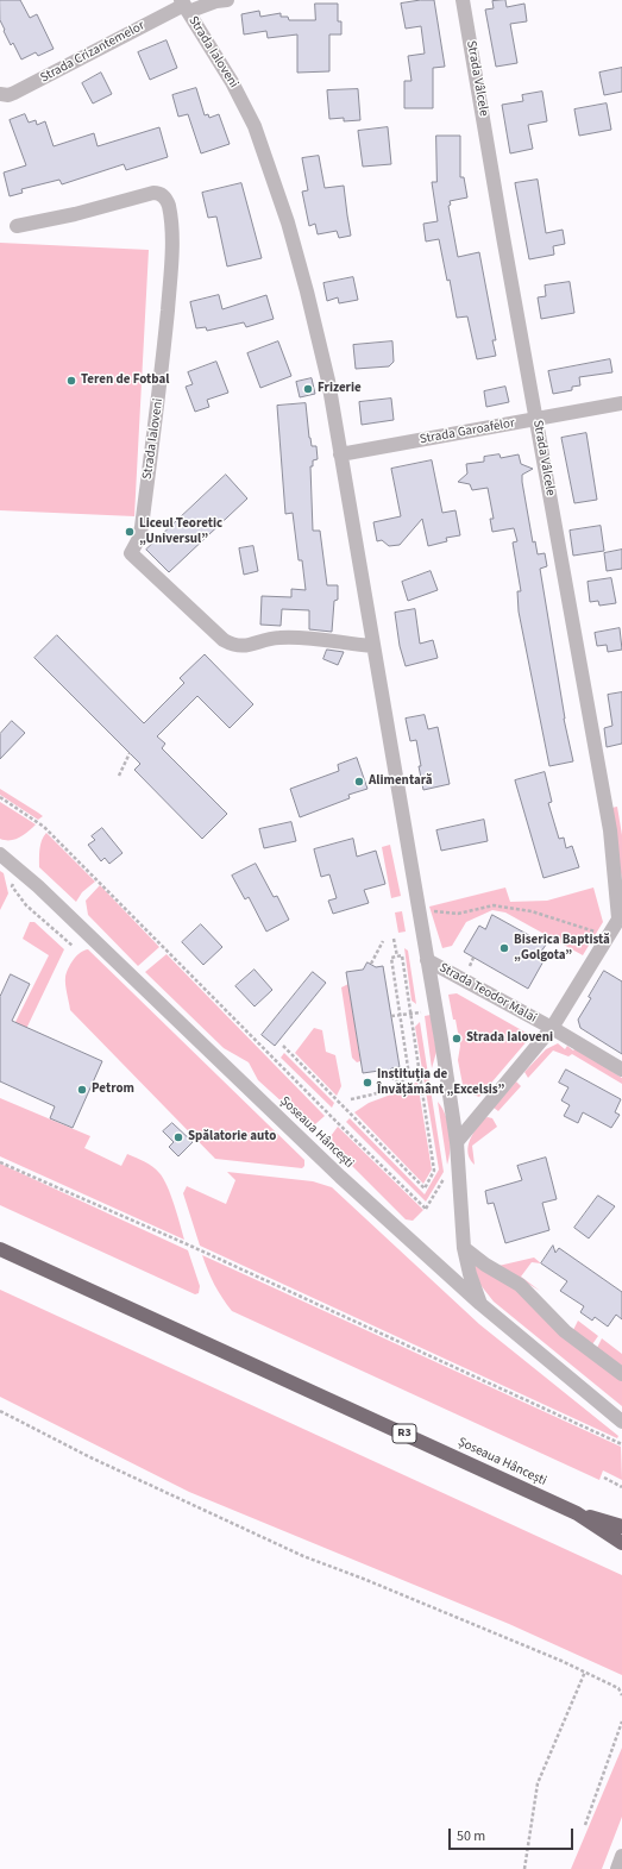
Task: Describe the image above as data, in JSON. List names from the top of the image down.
{
  "streets": {
    "highway": ["Șoseaua Hâncești", "R3"],
    "street": [
      "Strada Crizantemelor",
      "Strada Ialoveni",
      "Strada Vâlcele",
      "Strada Garoafelor",
      "Strada Teodor Malai"
    ]
  },
  "crossings": [
    ["Strada Crizantemelor", "Strada Ialoveni"],
    ["Strada Ialoveni", "Strada Garoafelor"],
    ["Strada Ialoveni", "Strada Teodor Malai"],
    ["Strada Ialoveni", "Șoseaua Hâncești"],
    ["Strada Vâlcele", "Strada Garoafelor"]
  ],
  "places": [
    "Teren de Fotbal",
    "Frizerie",
    "Liceul Teoretic „Universul”",
    "Alimentară",
    "Biserica Baptistă „Golgota”",
    "Strada Ialoveni",
    "Instituția de Învățământ „Excelsis”",
    "Petrom",
    "Spălatorie auto"
  ],
  "scale_bar": "50 m"
}
